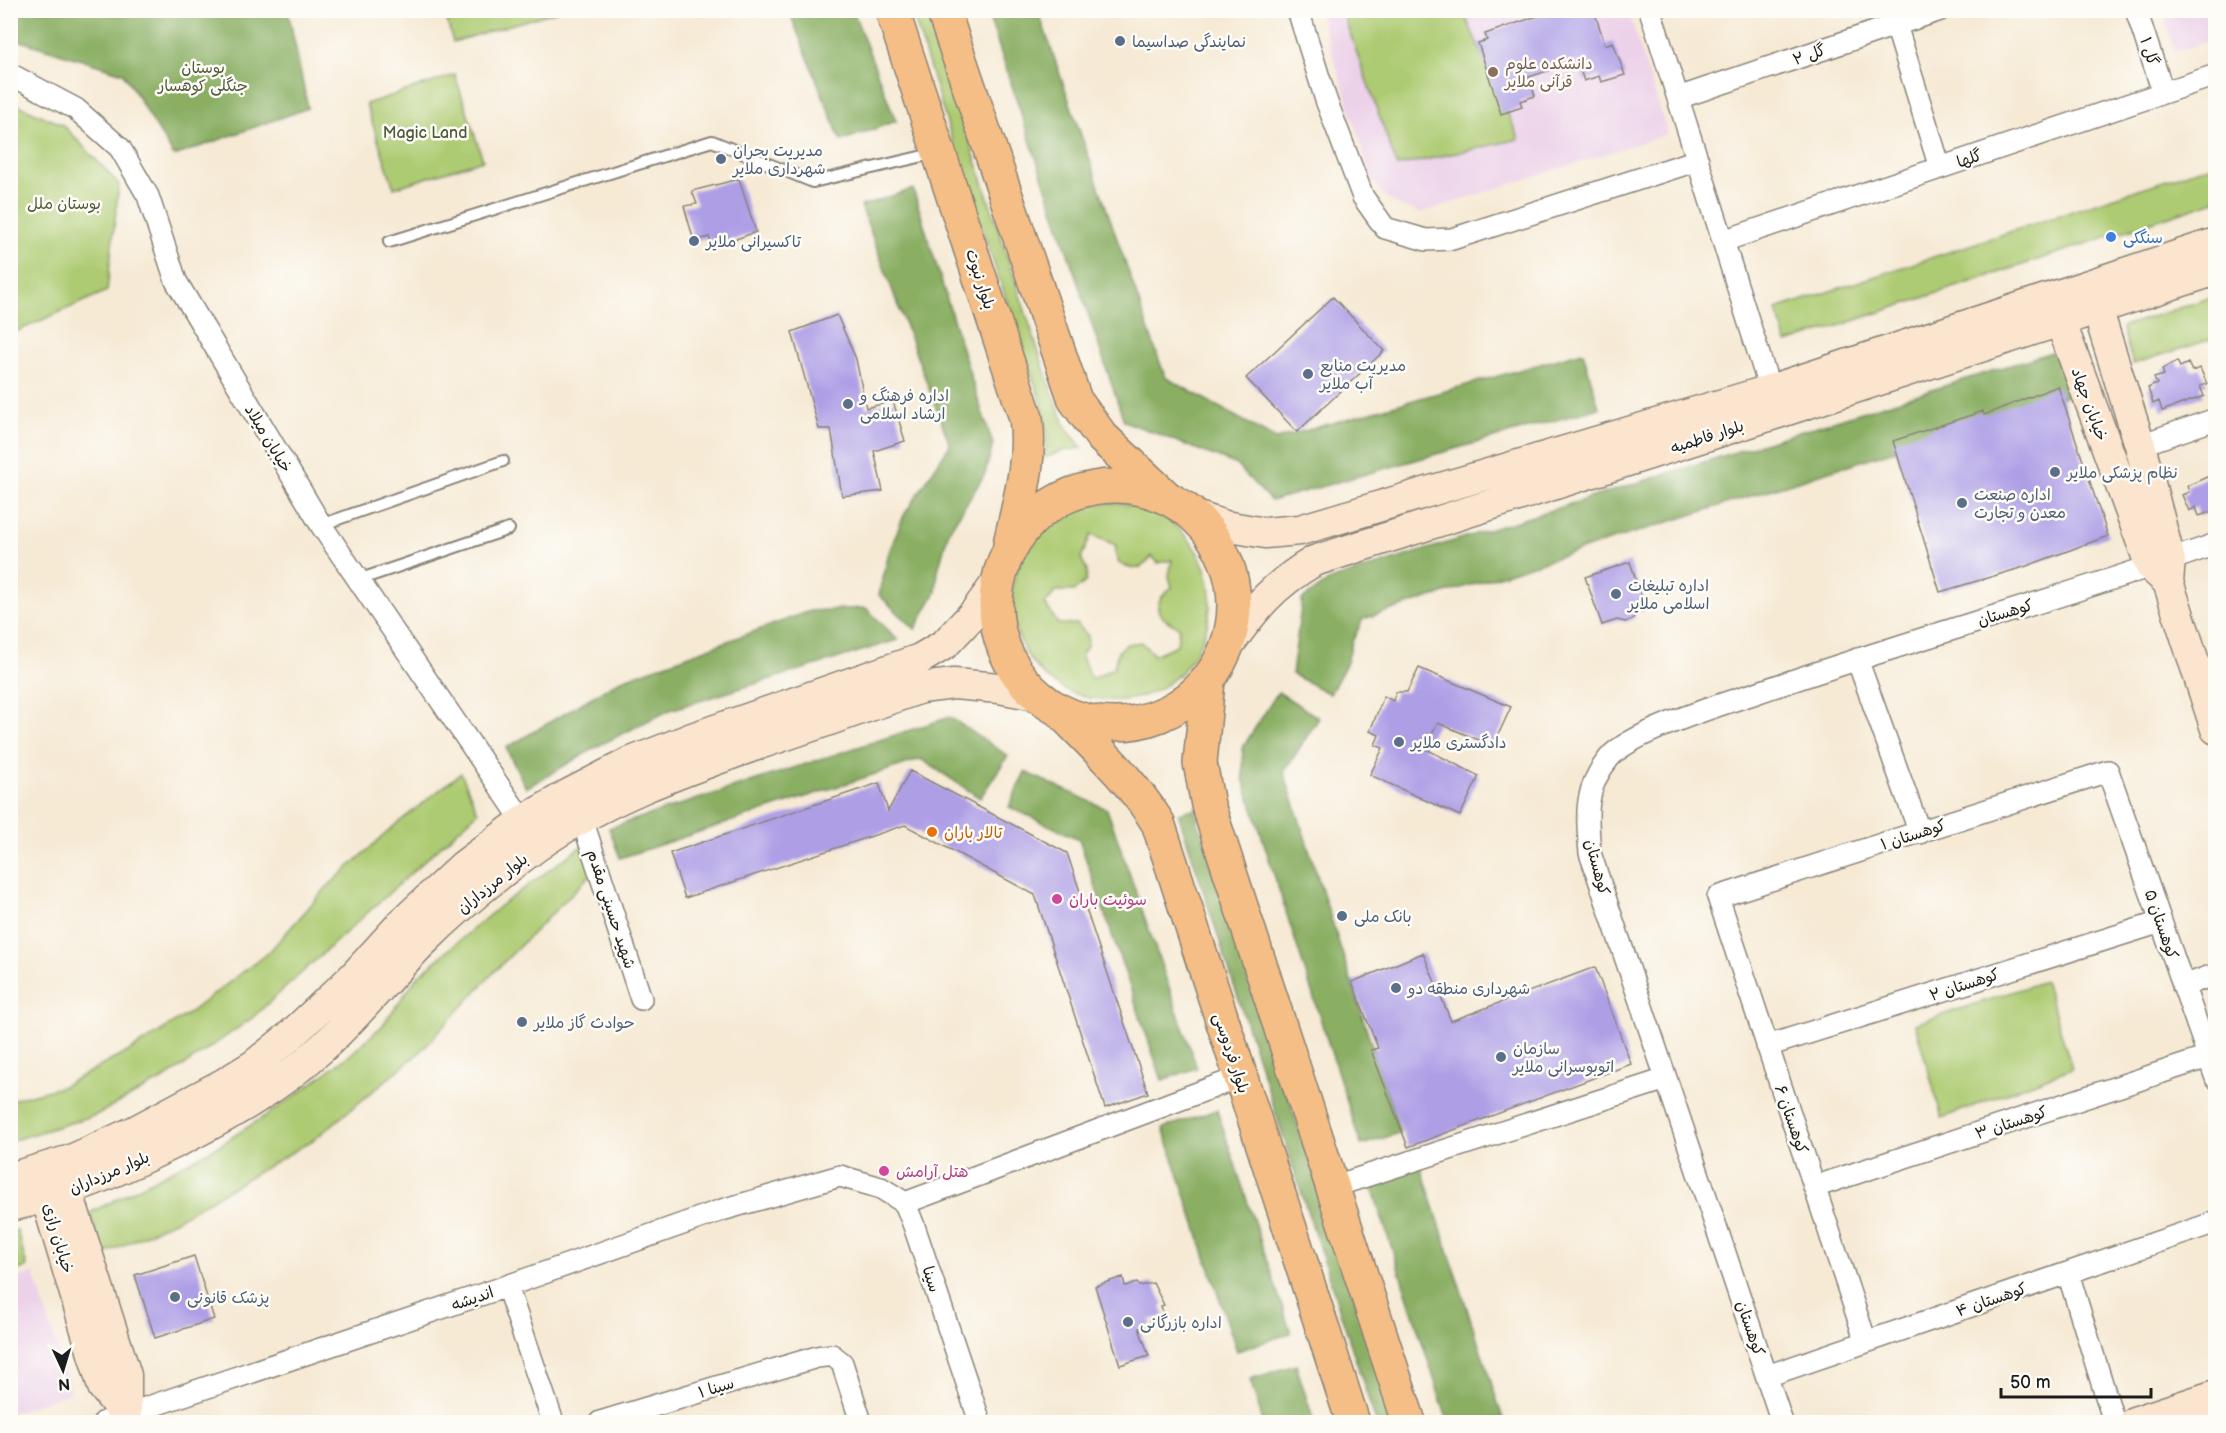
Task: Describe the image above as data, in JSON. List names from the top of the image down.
{
  "streets": {
    "main road": [
      "بلوار نبوت",
      "خیابان جهاد",
      "بلوار فاطمیه",
      "بلوار مرزداران",
      "بلوار فردوسی",
      "خیابان رازی"
    ],
    "street": [
      "گل ۱",
      "گل ۲",
      "گلها",
      "خیابان میلاد",
      "کوهستان",
      "کوهستان ۱",
      "شهید حسینی مقدم",
      "کوهستان ۵",
      "کوهستان ۲",
      "کوهستان ۶",
      "کوهستان ۳",
      "سینا",
      "اندیشه",
      "کوهستان ۴",
      "سینا ۱"
    ]
  },
  "crossings": [
    ["گل ۱", "گلها"],
    ["بلوار نبوت", "بلوار مرزداران"],
    ["بلوار نبوت", "بلوار فردوسی"],
    ["خیابان جهاد", "بلوار فاطمیه"],
    ["خیابان جهاد", "کوهستان"],
    ["خیابان میلاد", "بلوار مرزداران"],
    ["کوهستان", "کوهستان ۴"],
    ["کوهستان ۱", "کوهستان ۵"],
    ["کوهستان ۱", "کوهستان ۶"],
    ["بلوار مرزداران", "شهید حسینی مقدم"],
    ["بلوار مرزداران", "بلوار فردوسی"],
    ["بلوار مرزداران", "خیابان رازی"],
    ["کوهستان ۵", "کوهستان ۲"],
    ["کوهستان ۵", "کوهستان ۳"],
    ["کوهستان ۲", "کوهستان ۶"],
    ["کوهستان ۶", "کوهستان ۳"],
    ["کوهستان ۶", "کوهستان ۴"],
    ["خیابان رازی", "اندیشه"],
    ["سینا", "اندیشه"]
  ],
  "parks": ["بوستان جنگلی کوهسار", "Magic Land", "بوستان ملل"],
  "places": [
    "نمایندگی صداسیما",
    "دانشکده علوم قرآنی ملایر",
    "مدیریت بحران شهرداری ملایر",
    "سنگکی",
    "تاکسیرانی ملایر",
    "مدیریت منابع آب ملایر",
    "اداره فرهنگ و ارشاد اسلامی",
    "نظام پزشکی ملایر",
    "اداره صنعت معدن و تجارت",
    "اداره تبلیغات اسلامی ملایر",
    "دادگستری ملایر",
    "تالار باران",
    "سوئیت باران",
    "بانک ملی",
    "شهرداری منطقه دو",
    "حوادث گاز ملایر",
    "سازمان اتوبوسرانی ملایر",
    "هتل آرامش",
    "پزشک قانونی",
    "اداره بازرگانی"
  ],
  "scale_bar": "50 m",
  "north": "bottom"
}
